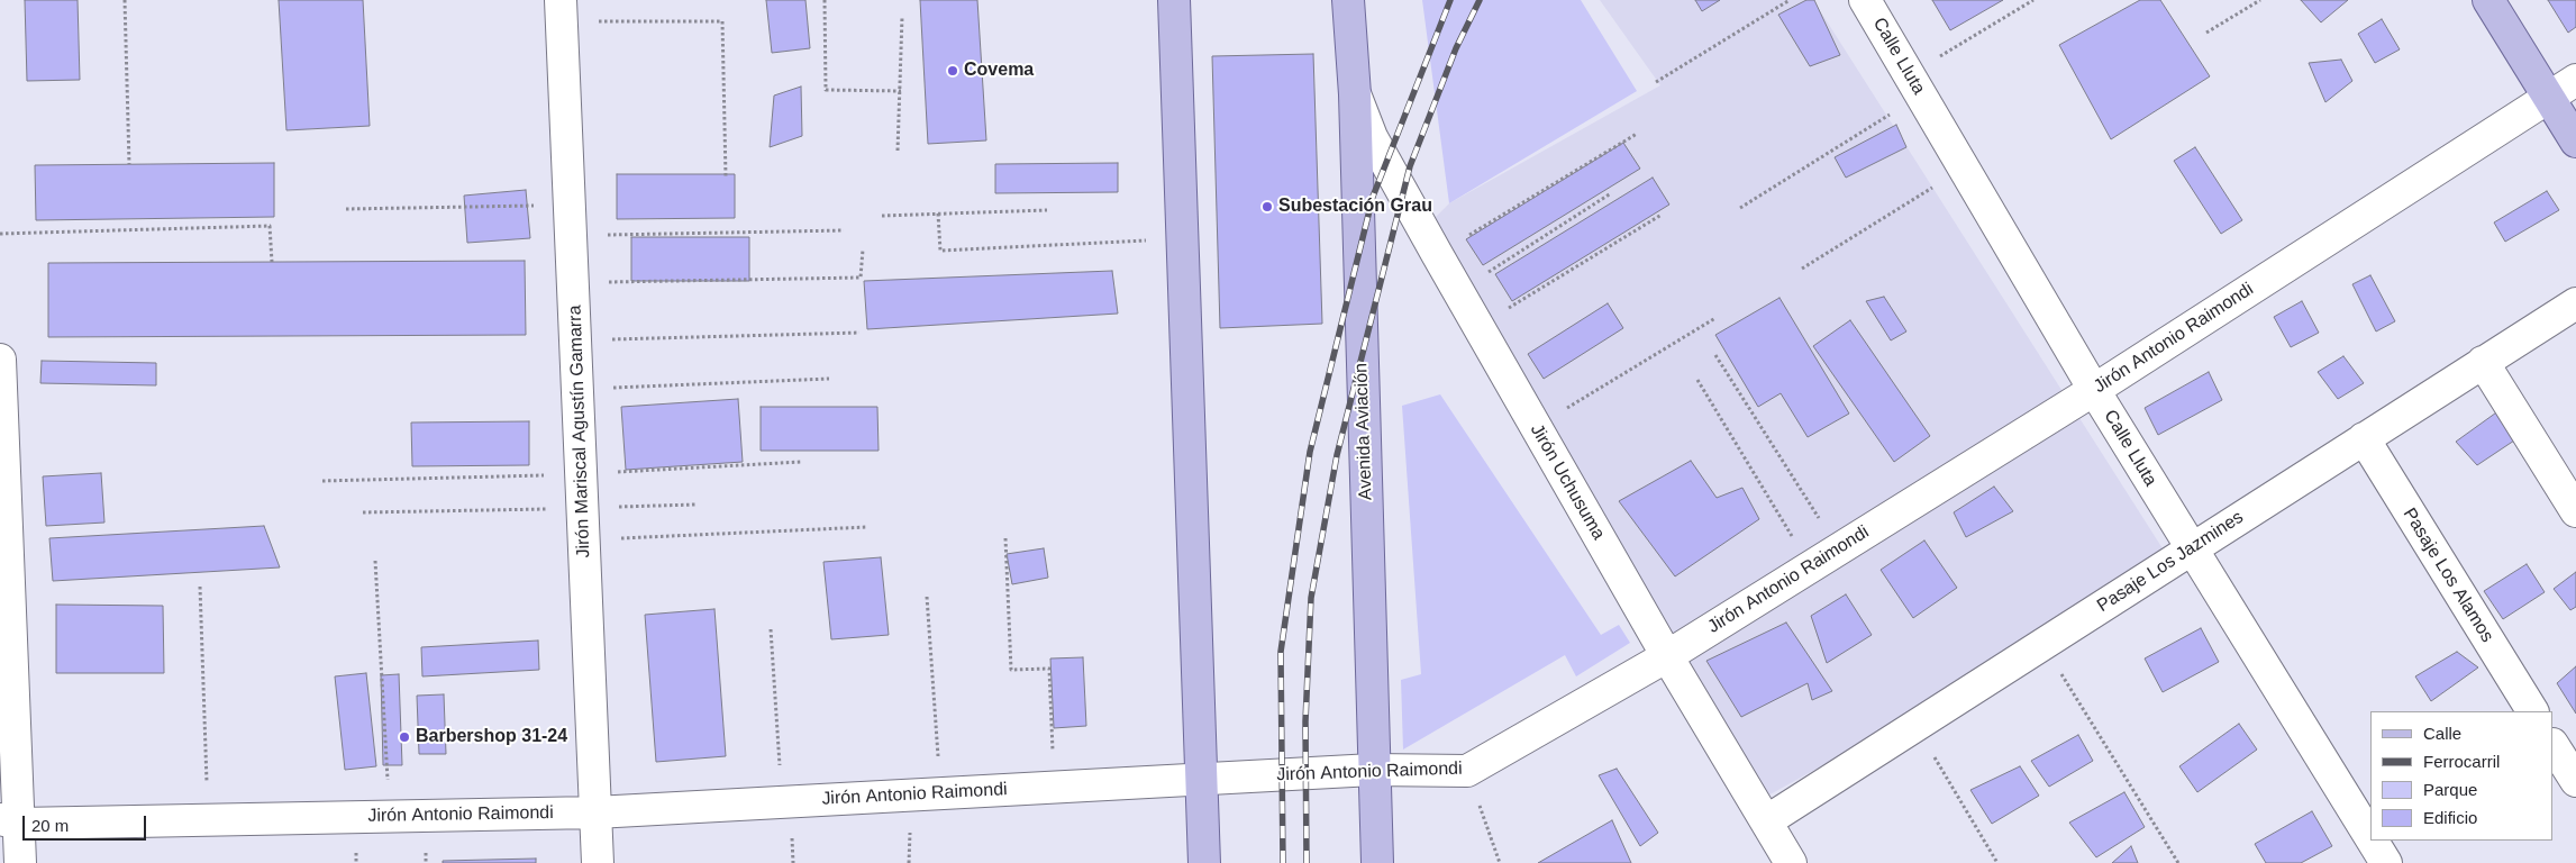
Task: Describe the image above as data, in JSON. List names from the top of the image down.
{
  "streets": {
    "main road": ["Avenida Aviación"],
    "street": [
      "Calle Lluta",
      "Jirón Antonio Raimondi",
      "Jirón Mariscal Agustín Gamarra",
      "Jirón Uchusuma",
      "Pasaje Los Jazmines",
      "Pasaje Los Alamos"
    ]
  },
  "crossings": [
    ["Calle Lluta", "Jirón Antonio Raimondi"],
    ["Calle Lluta", "Pasaje Los Jazmines"],
    ["Jirón Antonio Raimondi", "Jirón Mariscal Agustín Gamarra"],
    ["Jirón Antonio Raimondi", "Avenida Aviación"],
    ["Jirón Antonio Raimondi", "Jirón Uchusuma"],
    ["Avenida Aviación", "Jirón Uchusuma"],
    ["Jirón Uchusuma", "Pasaje Los Jazmines"],
    ["Pasaje Los Jazmines", "Pasaje Los Alamos"]
  ],
  "places": ["Covema", "Subestación Grau", "Barbershop 31-24"],
  "legend": [
    "Calle",
    "Ferrocarril",
    "Parque",
    "Edificio"
  ],
  "scale_bar": "20 m"
}
